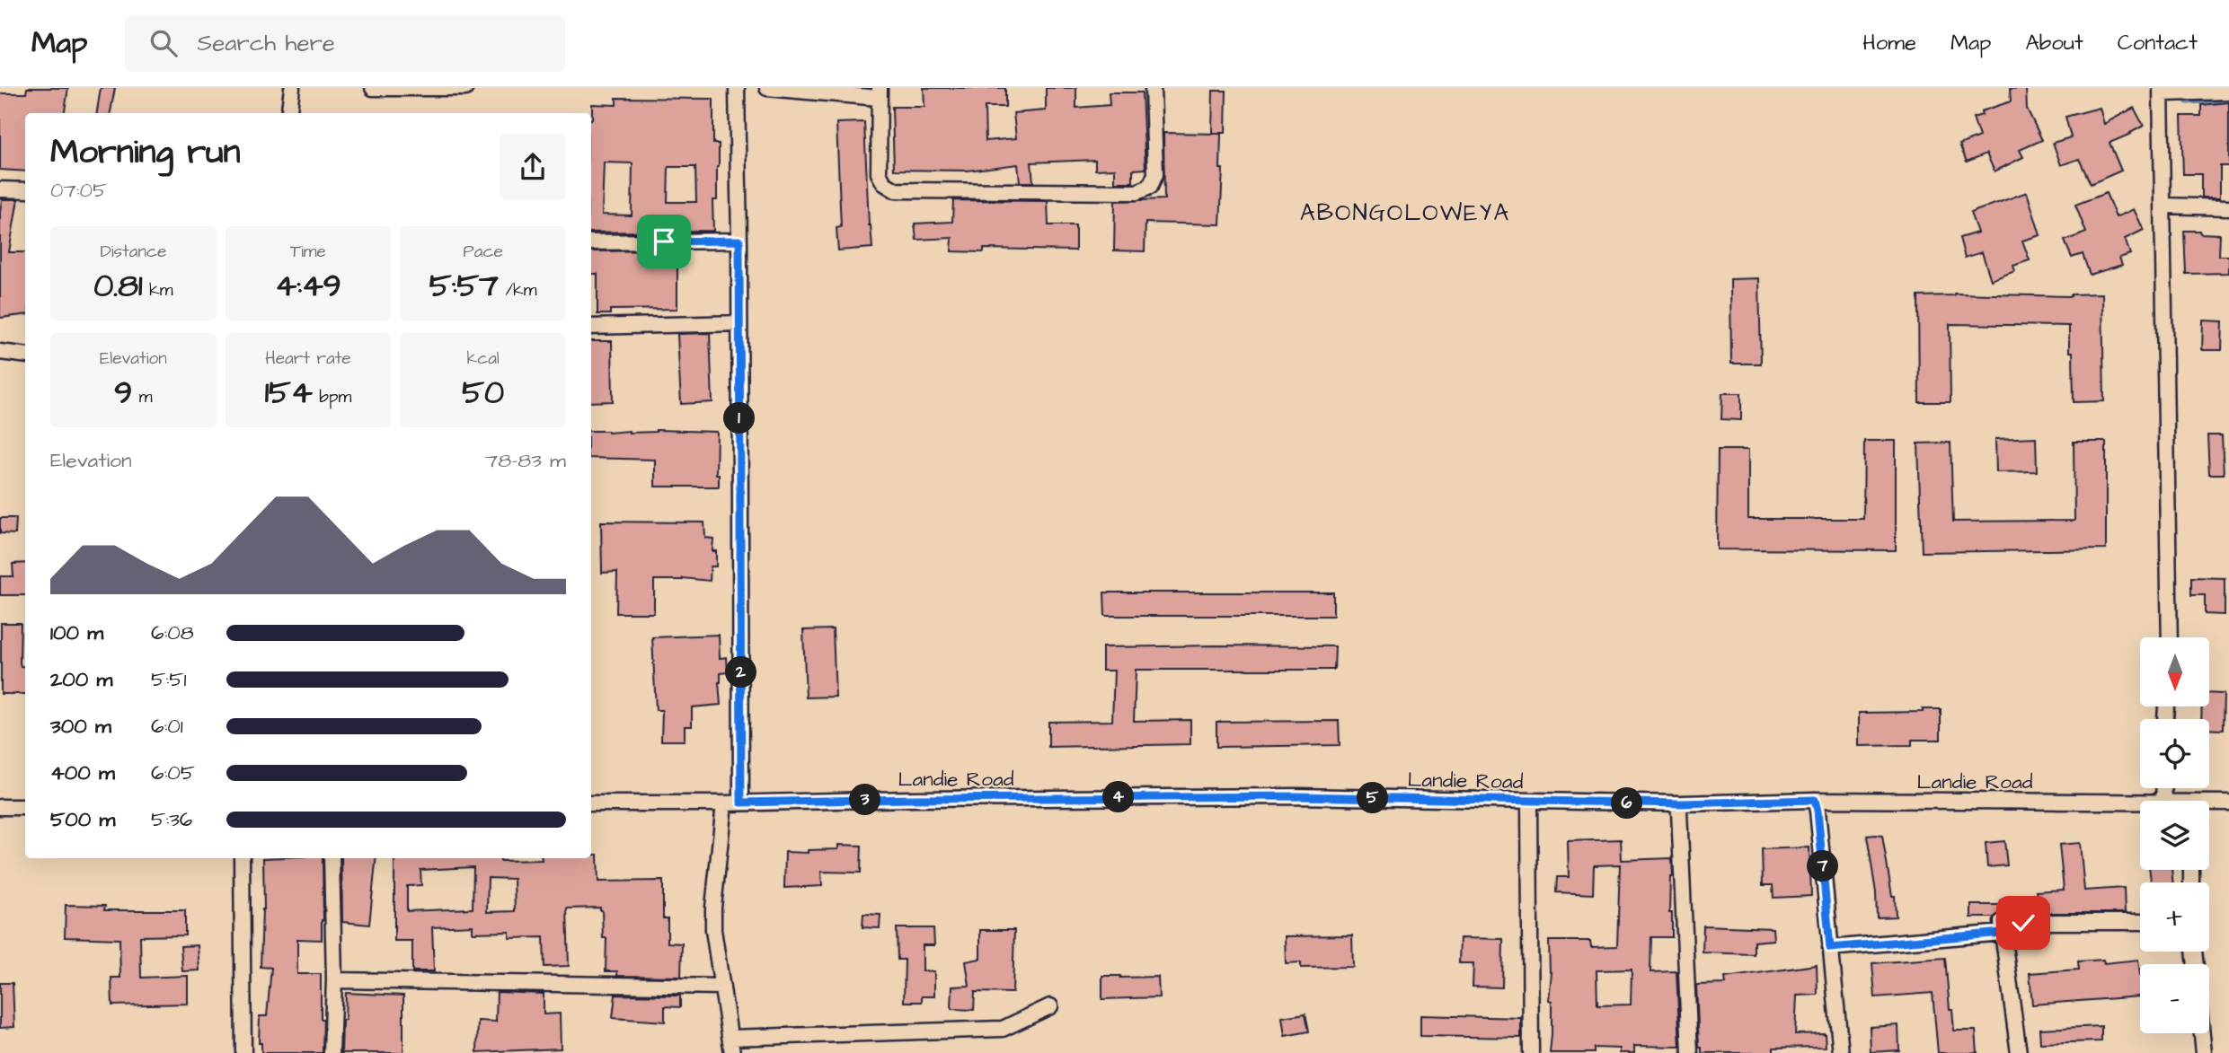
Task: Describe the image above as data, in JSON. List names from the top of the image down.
{
  "streets": {
    "street": ["Landie Road"]
  },
  "districts": ["ABONGOLOWEYA"],
  "north": "bottom",
  "page": {
    "header": "Map",
    "search": "Search here",
    "nav": [
      "Home",
      "Map",
      "About",
      "Contact"
    ],
    "heading": ["Morning run", "07:05"],
    "stats": [
      ["Distance", "0.81 km"],
      ["Time", "4:49"],
      ["Pace", "5:57 /km"],
      ["Elevation", "9 m"],
      ["Heart rate", "154 bpm"],
      ["kcal", "50"]
    ],
    "pins": [
      "1",
      "2",
      "4",
      "5",
      "3",
      "6",
      "7"
    ],
    "chart": ["Elevation", "78–83 m"],
    "list": [
      {
        "name": "100 m",
        "note": "6:08"
      },
      {
        "name": "200 m",
        "note": "5:51"
      },
      {
        "name": "300 m",
        "note": "6:01"
      },
      {
        "name": "400 m",
        "note": "6:05"
      },
      {
        "name": "500 m",
        "note": "5:36"
      }
    ],
    "map_buttons": ["+", "−"]
  }
}
